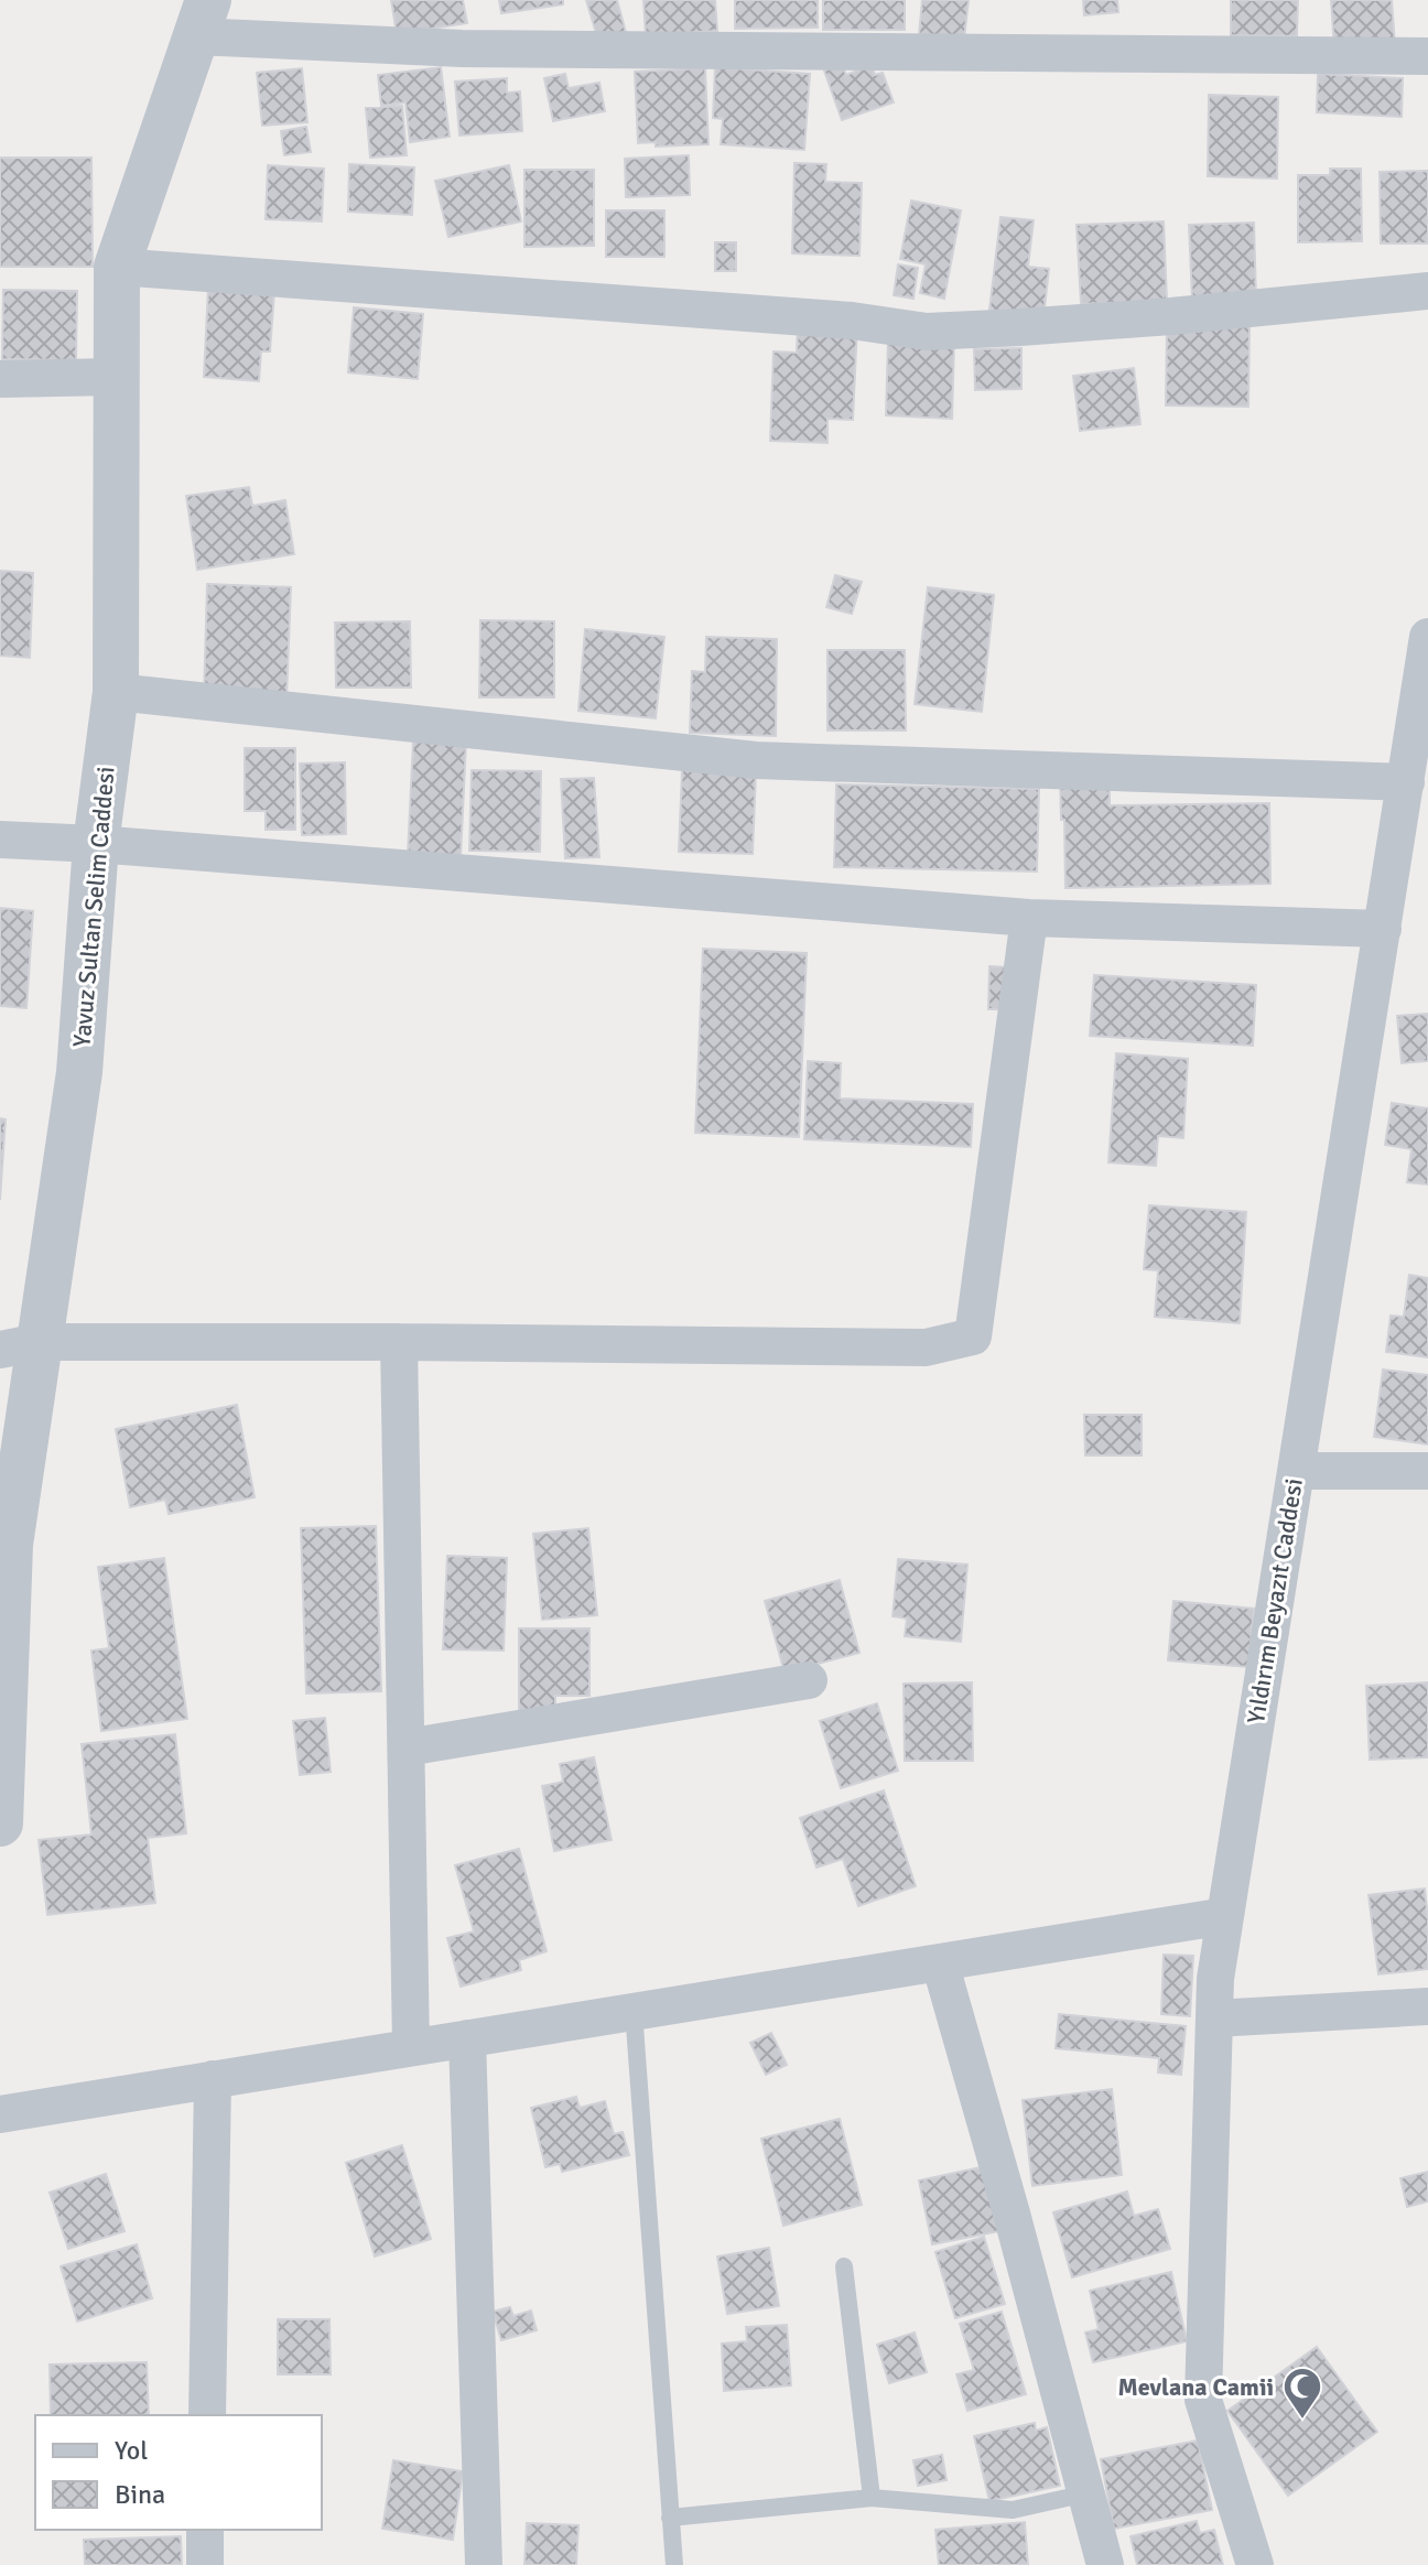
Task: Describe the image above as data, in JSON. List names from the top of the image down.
{
  "streets": {
    "street": ["Yavuz Sultan Selim Caddesi", "Yıldırım Beyazıt Caddesi"]
  },
  "places": {
    "mosque": ["Mevlana Camii"]
  },
  "legend": ["Yol", "Bina"]
}
